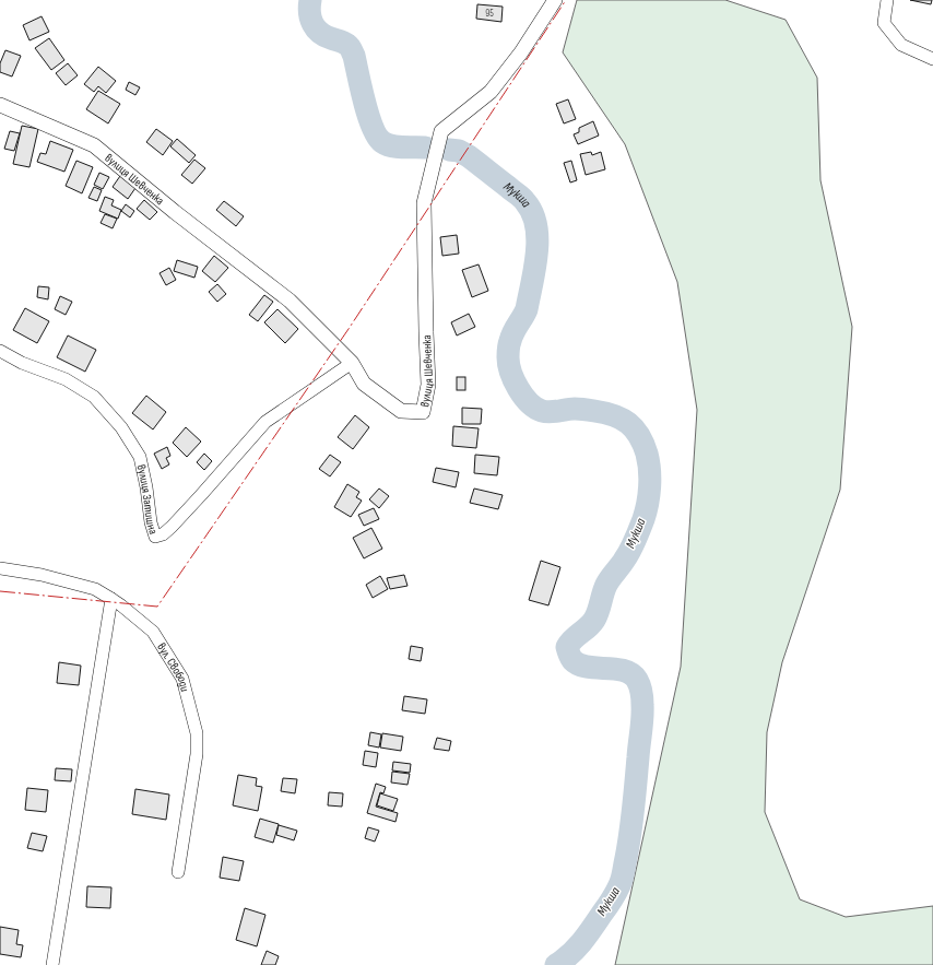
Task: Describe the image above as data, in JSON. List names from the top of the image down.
{
  "streets": {
    "street": ["вулиця Шевченка", "вулиця Затишна", "вул. Свободи"]
  },
  "crossings": [
    ["вулиця Шевченка", "вулиця Затишна"]
  ],
  "water": ["Мукша"],
  "house_numbers": ["95"]
}
